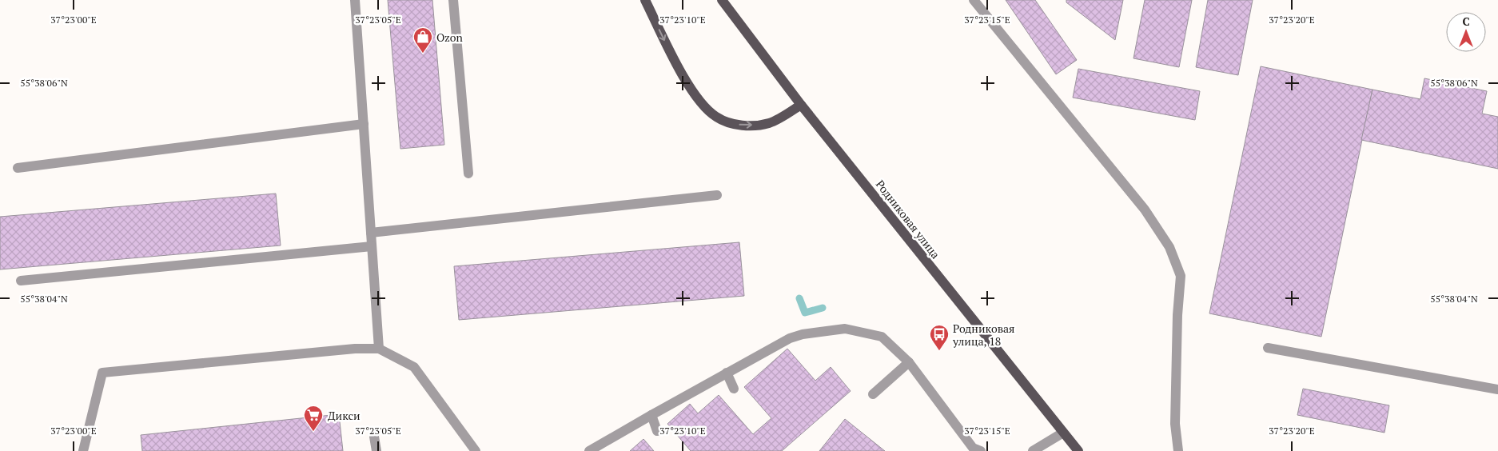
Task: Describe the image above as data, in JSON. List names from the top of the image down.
{
  "streets": {
    "main road": ["Родниковая улица"]
  },
  "places": {
    "shop": ["Ozon"],
    "bus stop": ["Родниковая улица, 18"],
    "supermarket": ["Дикси"]
  },
  "north": "top",
  "coordinates": [
    "37°23'00\"E",
    "37°23'05\"E",
    "37°23'10\"E",
    "37°23'15\"E",
    "37°23'20\"E",
    "55°38'06\"N",
    "55°38'04\"N"
  ]
}
